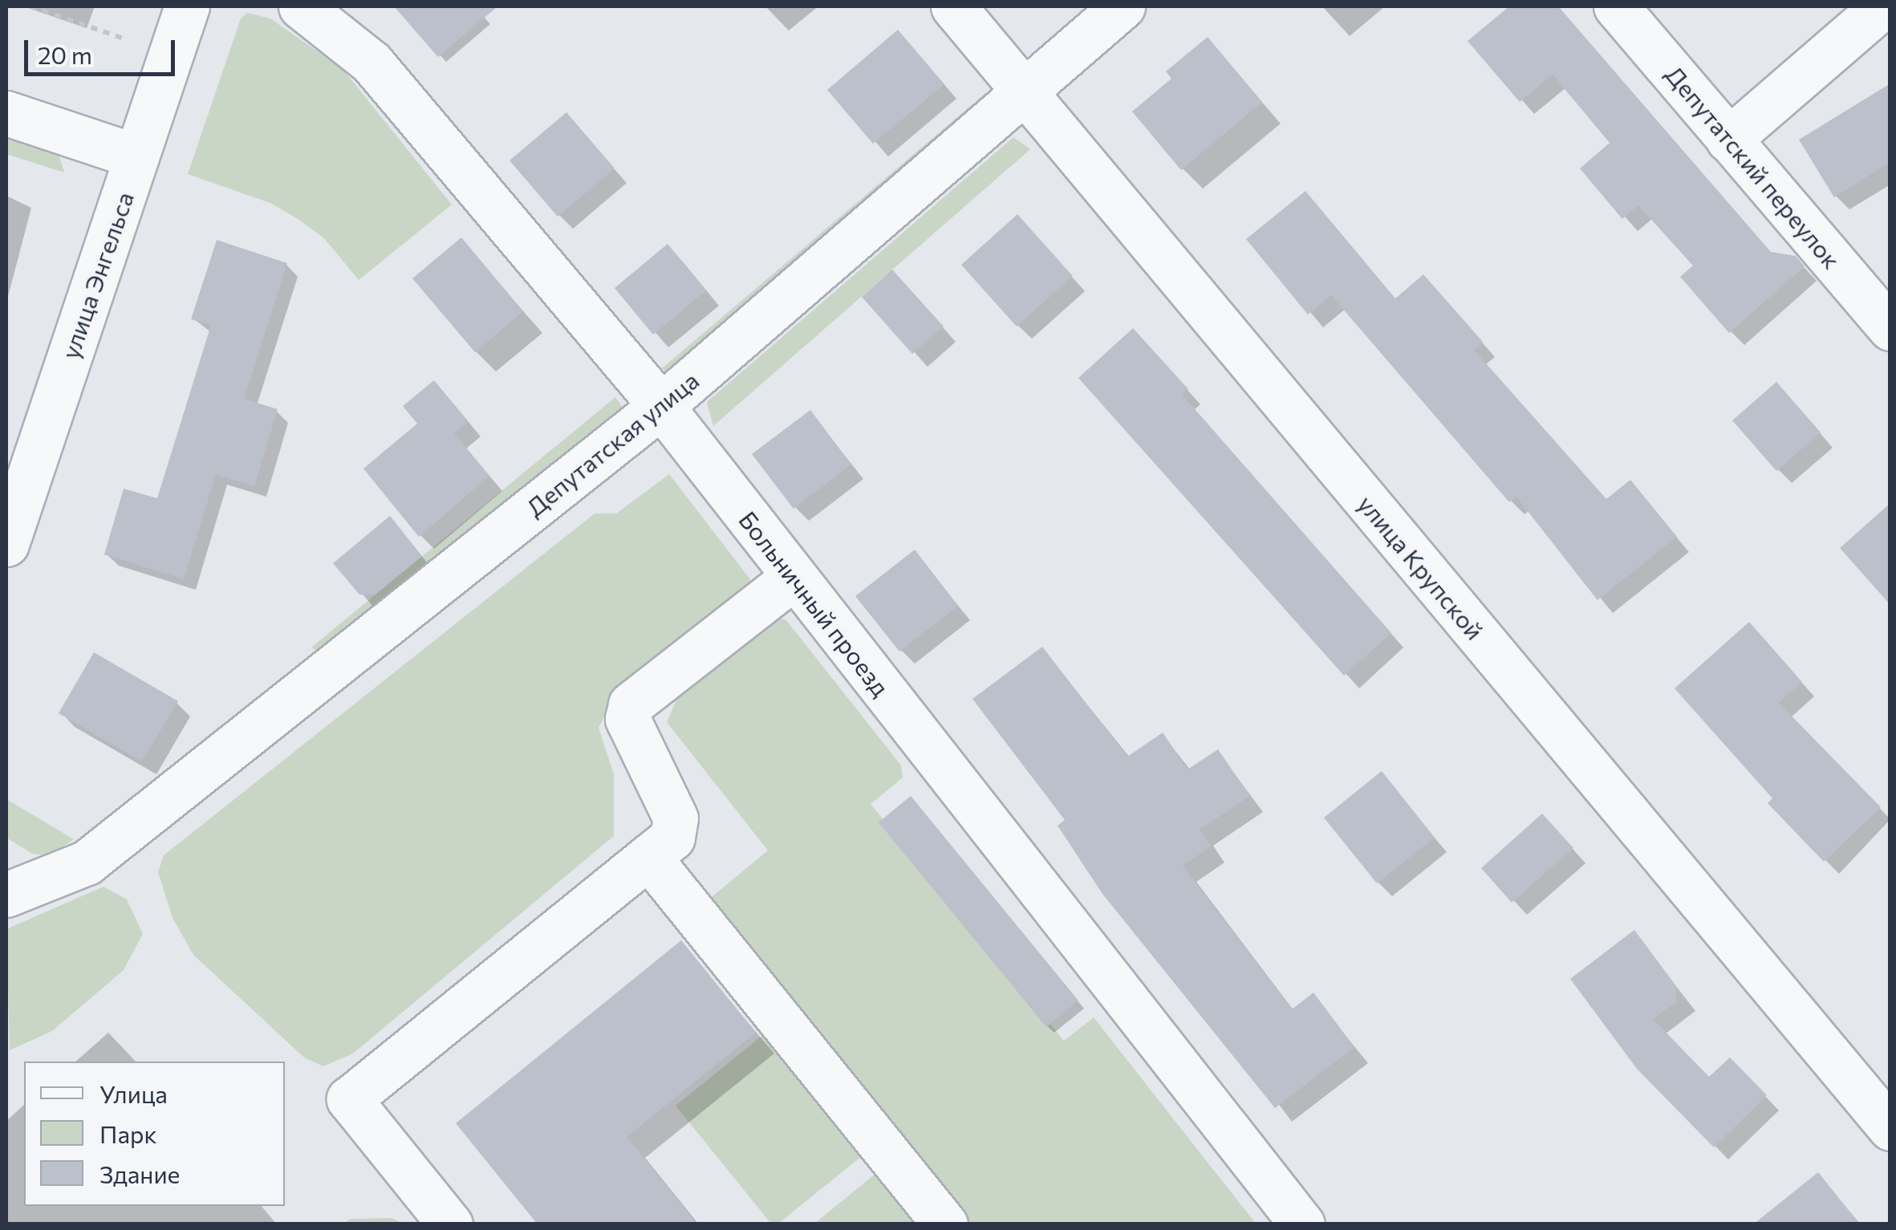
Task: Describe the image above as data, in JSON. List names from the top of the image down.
{
  "streets": {
    "street": [
      "Депутатский переулок",
      "улица Энгельса",
      "Депутатская улица",
      "улица Крупской",
      "Больничный проезд"
    ]
  },
  "crossings": [
    ["Депутатская улица", "улица Крупской"],
    ["Депутатская улица", "Больничный проезд"]
  ],
  "legend": ["Улица", "Парк", "Здание"],
  "scale_bar": "20 m"
}
